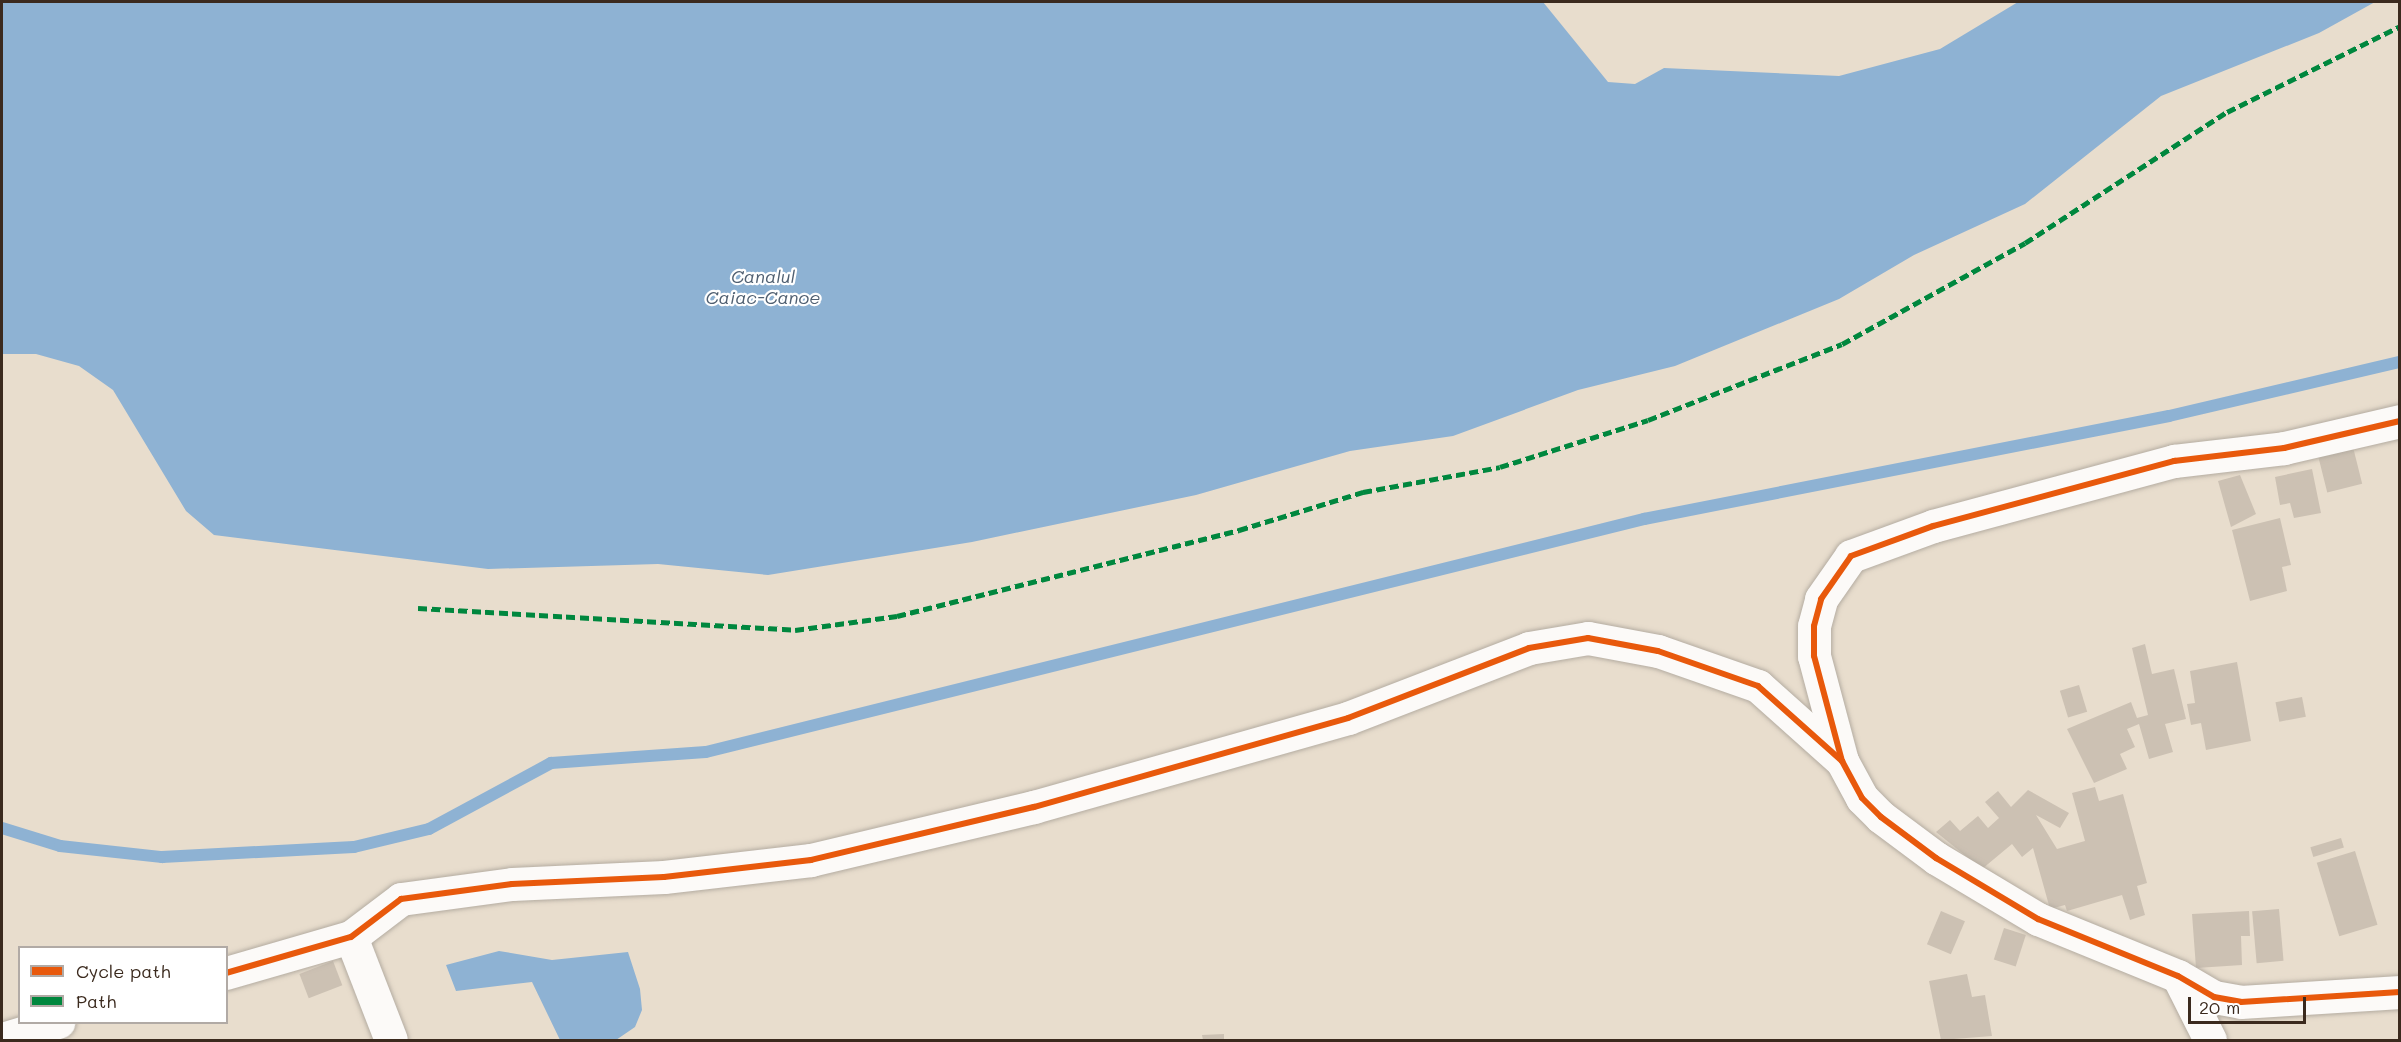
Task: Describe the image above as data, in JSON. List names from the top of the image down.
{
  "water": ["Canalul Caiac-Canoe"],
  "legend": ["Cycle path", "Path"],
  "scale_bar": "20 m"
}
